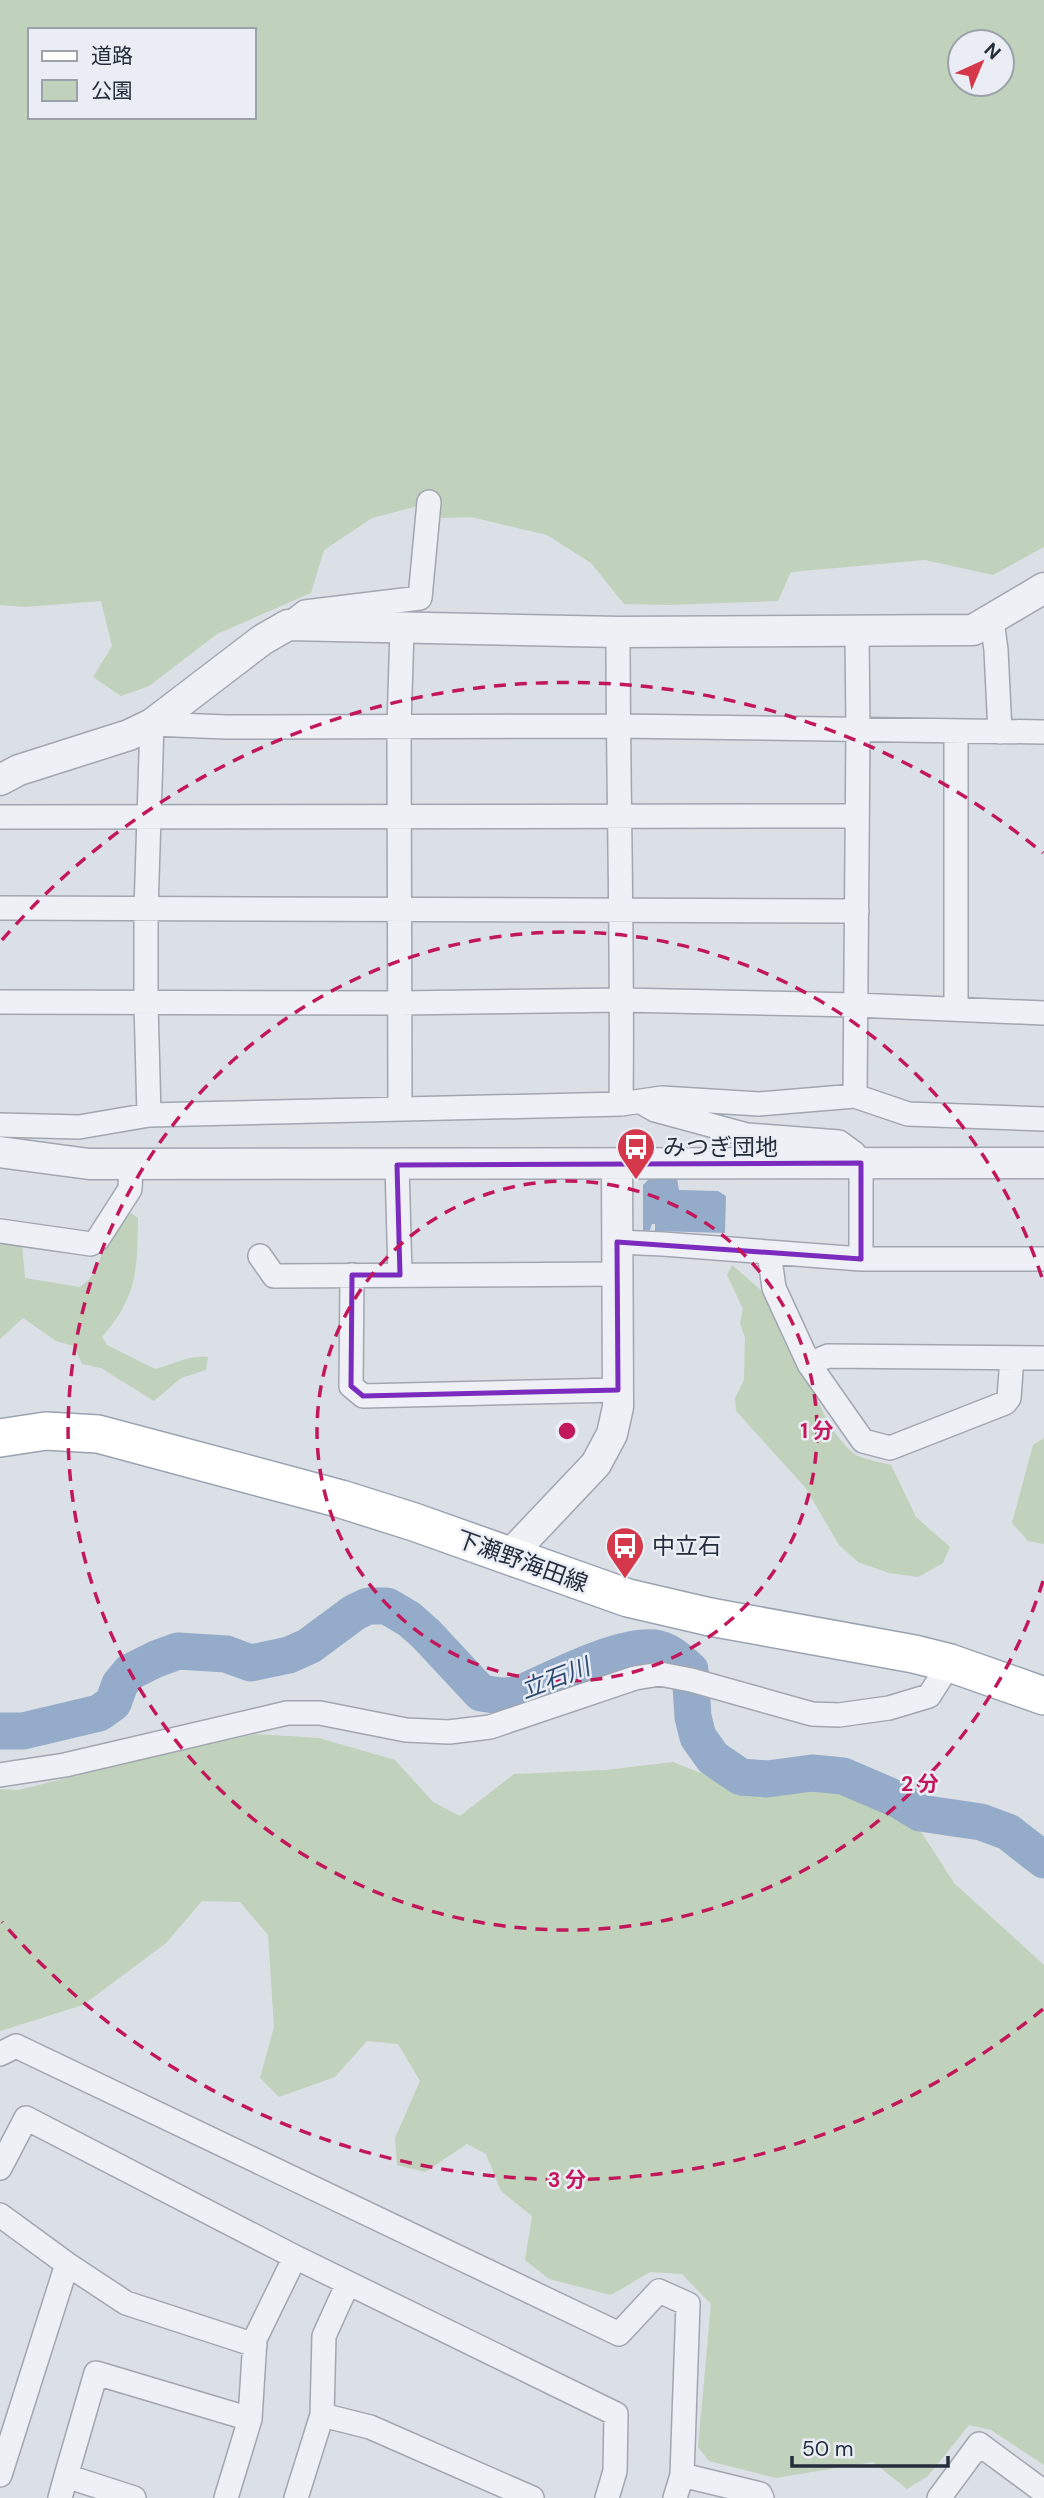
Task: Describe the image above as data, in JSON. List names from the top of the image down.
{
  "streets": {
    "main road": ["下瀬野海田線"]
  },
  "water": ["立石川"],
  "places": {
    "bus stop": ["みつぎ団地", "中立石"]
  },
  "legend": ["道路", "公園"],
  "scale_bar": "50 m",
  "north": "top right",
  "rings": ["1 分", "2 分", "3 分"]
}
